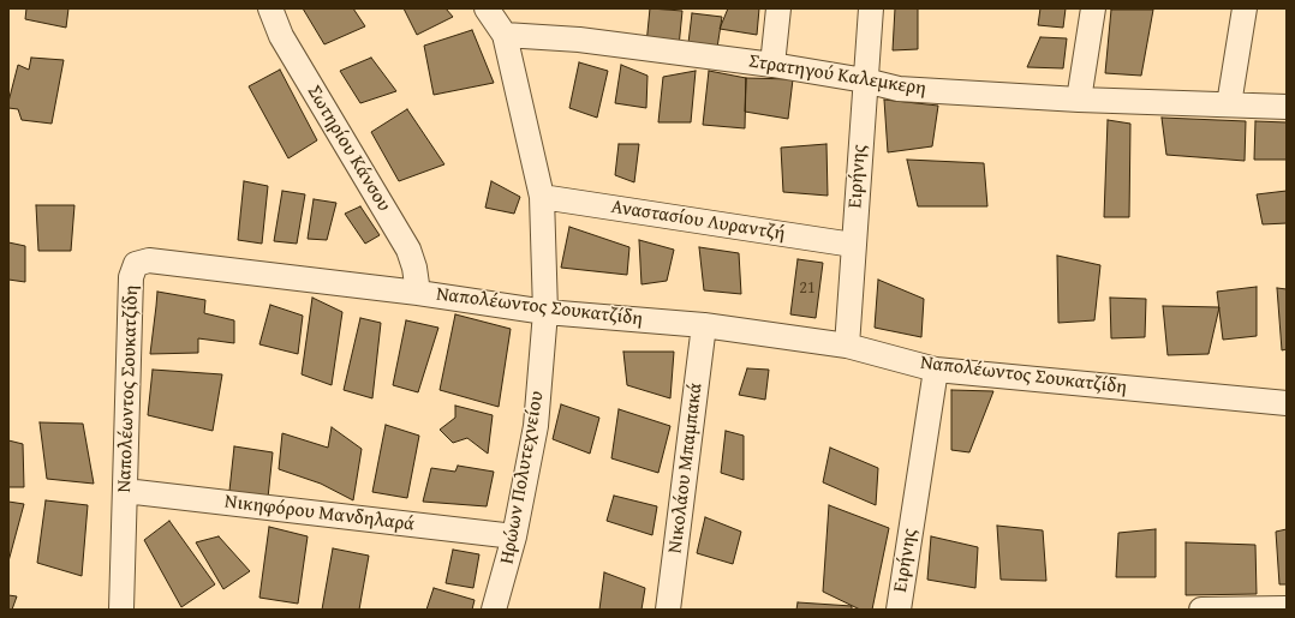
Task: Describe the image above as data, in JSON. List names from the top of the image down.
{
  "streets": {
    "street": [
      "Στρατηγού Καλεμκερη",
      "Σωτηρίου Κάνσου",
      "Ειρήνης",
      "Αναστασίου Λυραντζή",
      "Ναπολέωντος Σουκατζίδη",
      "Νικολάου Μπαμπακά",
      "Ηρώων Πολυτεχνείου",
      "Νικηφόρου Μανδηλαρά"
    ]
  },
  "crossings": [
    ["Στρατηγού Καλεμκερη", "Ειρήνης"],
    ["Στρατηγού Καλεμκερη", "Ηρώων Πολυτεχνείου"],
    ["Σωτηρίου Κάνσου", "Ναπολέωντος Σουκατζίδη"],
    ["Ειρήνης", "Αναστασίου Λυραντζή"],
    ["Ειρήνης", "Ναπολέωντος Σουκατζίδη"],
    ["Αναστασίου Λυραντζή", "Ηρώων Πολυτεχνείου"],
    ["Ναπολέωντος Σουκατζίδη", "Νικολάου Μπαμπακά"],
    ["Ναπολέωντος Σουκατζίδη", "Ηρώων Πολυτεχνείου"],
    ["Ναπολέωντος Σουκατζίδη", "Νικηφόρου Μανδηλαρά"],
    ["Ηρώων Πολυτεχνείου", "Νικηφόρου Μανδηλαρά"]
  ],
  "house_numbers": ["21"]
}
